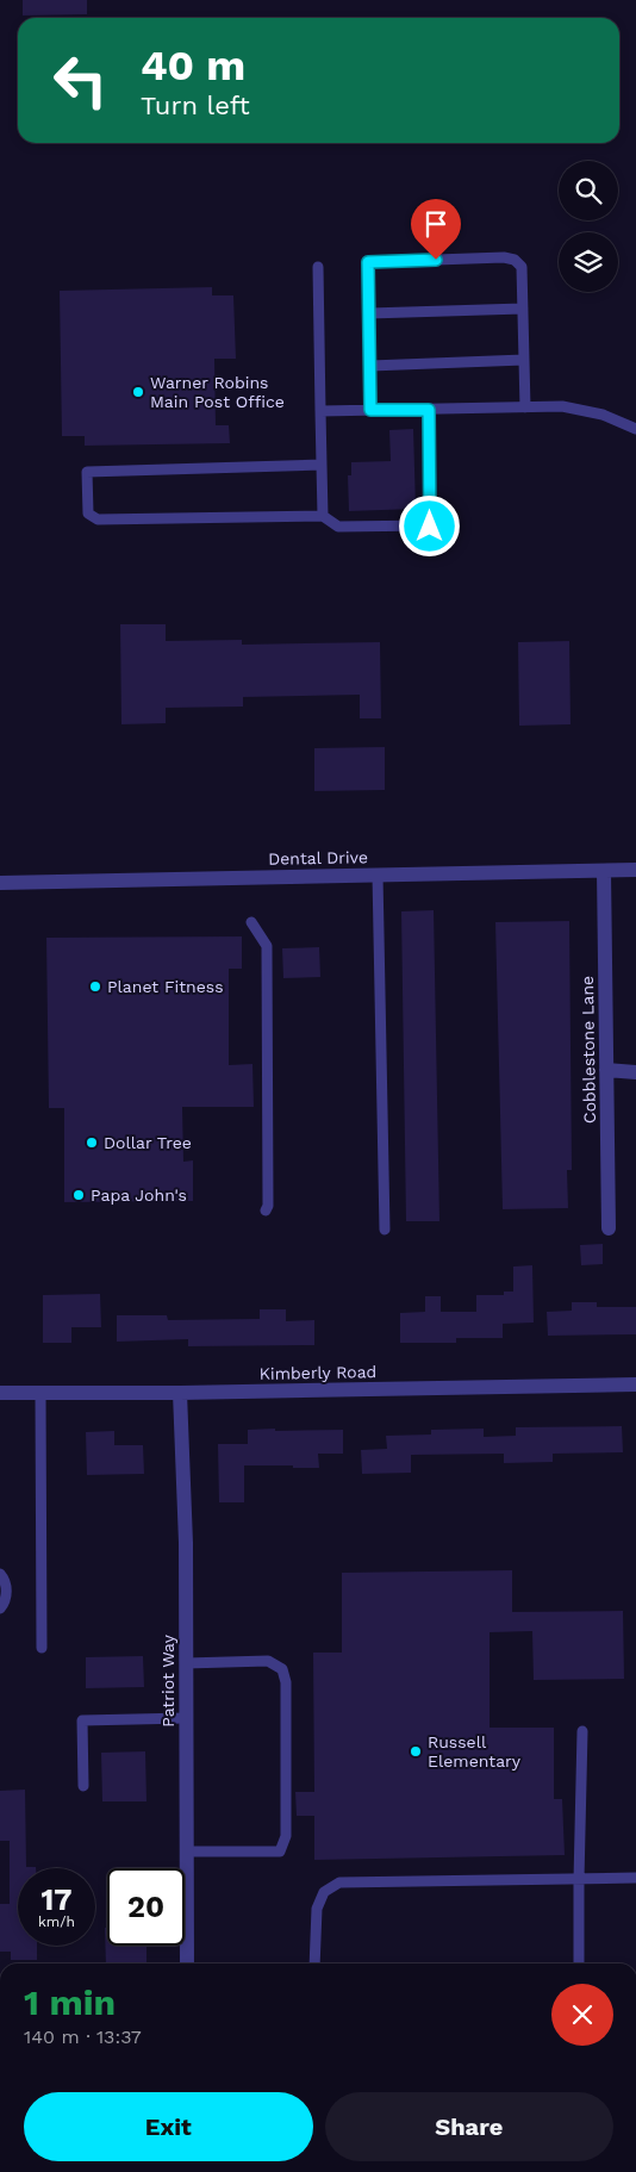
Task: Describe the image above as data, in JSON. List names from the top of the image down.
{
  "streets": {
    "street": [
      "Dental Drive",
      "Cobblestone Lane",
      "Kimberly Road",
      "Patriot Way"
    ]
  },
  "crossings": [
    ["Dental Drive", "Cobblestone Lane"],
    ["Kimberly Road", "Patriot Way"]
  ],
  "places": [
    "Warner Robins Main Post Office",
    "Planet Fitness",
    "Dollar Tree",
    "Papa John's",
    "Russell Elementary"
  ],
  "page": {
    "turn": ["40 m", "Turn left"],
    "speed": "17 km/h",
    "limit": "20",
    "heading": ["1 min", "140 m · 13:37"],
    "buttons": ["Exit", "Share"]
  }
}
